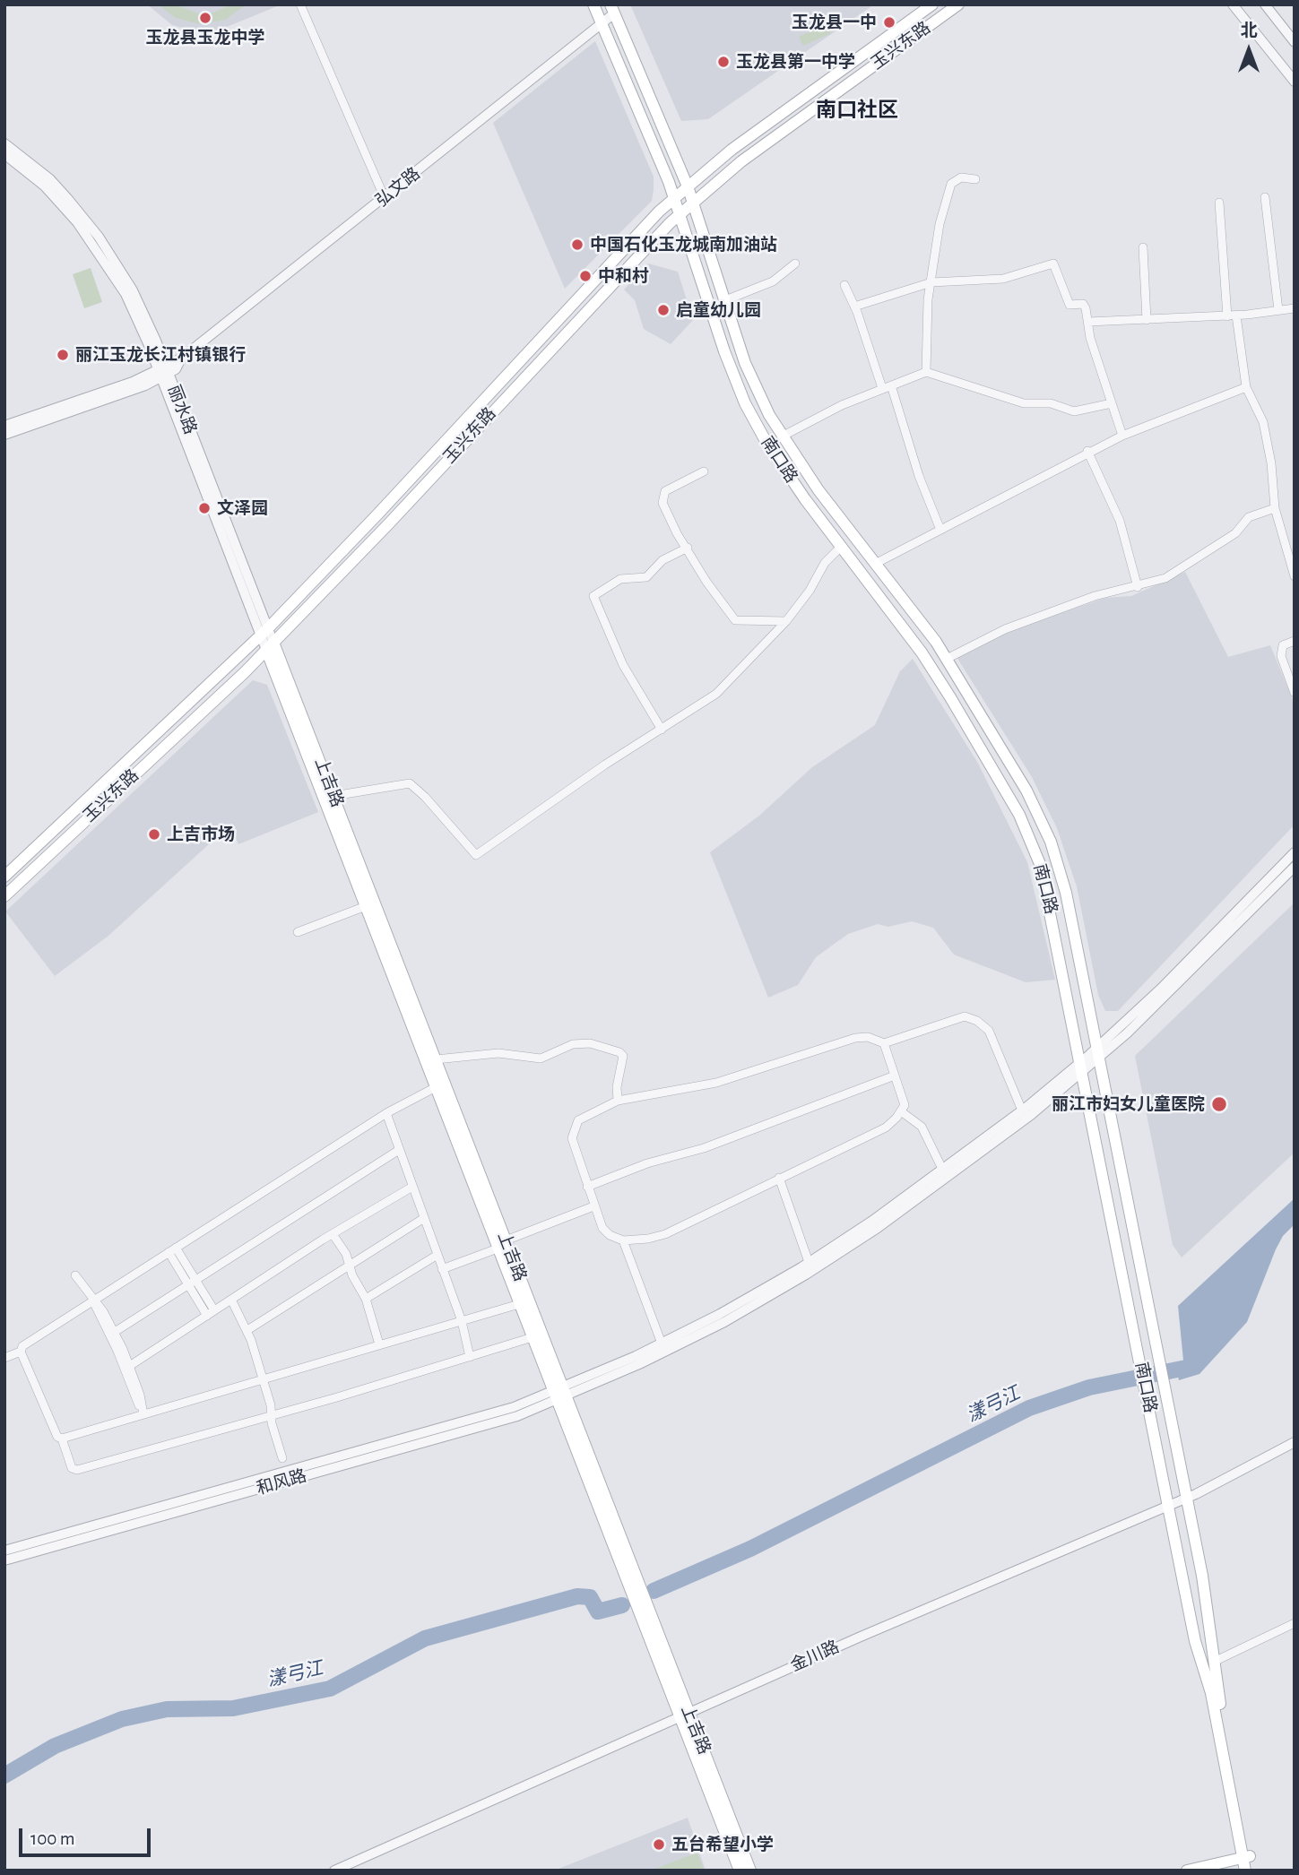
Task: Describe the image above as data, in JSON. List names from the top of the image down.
{
  "streets": {
    "main road": ["玉兴东路", "南口路", "上吉路"],
    "street": [
      "弘文路",
      "丽水路",
      "和风路",
      "金川路"
    ]
  },
  "crossings": [
    ["玉兴东路", "丽水路"],
    ["玉兴东路", "南口路"],
    ["玉兴东路", "上吉路"],
    ["弘文路", "丽水路"],
    ["弘文路", "南口路"],
    ["丽水路", "上吉路"],
    ["南口路", "金川路"],
    ["上吉路", "和风路"],
    ["上吉路", "金川路"]
  ],
  "districts": ["南口社区"],
  "water": ["漾弓江"],
  "places": [
    "玉龙县玉龙中学",
    "玉龙县一中",
    "玉龙县第一中学",
    "中国石化玉龙城南加油站",
    "中和村",
    "启童幼儿园",
    "丽江玉龙长江村镇银行",
    "文泽园",
    "上吉市场",
    "丽江市妇女儿童医院",
    "五台希望小学"
  ],
  "scale_bar": "100 m",
  "north": "top"
}
